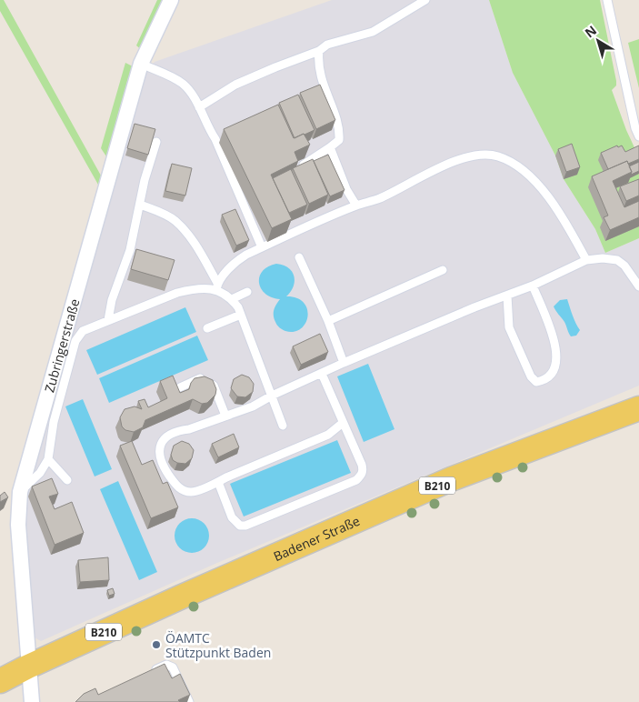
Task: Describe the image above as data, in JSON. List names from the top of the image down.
{
  "streets": {
    "main road": ["B210", "Badener Straße"],
    "street": ["Zubringerstraße"]
  },
  "crossings": [
    ["Zubringerstraße", "Badener Straße"]
  ],
  "places": ["ÖAMTC Stützpunkt Baden"],
  "north": "top left"
}
